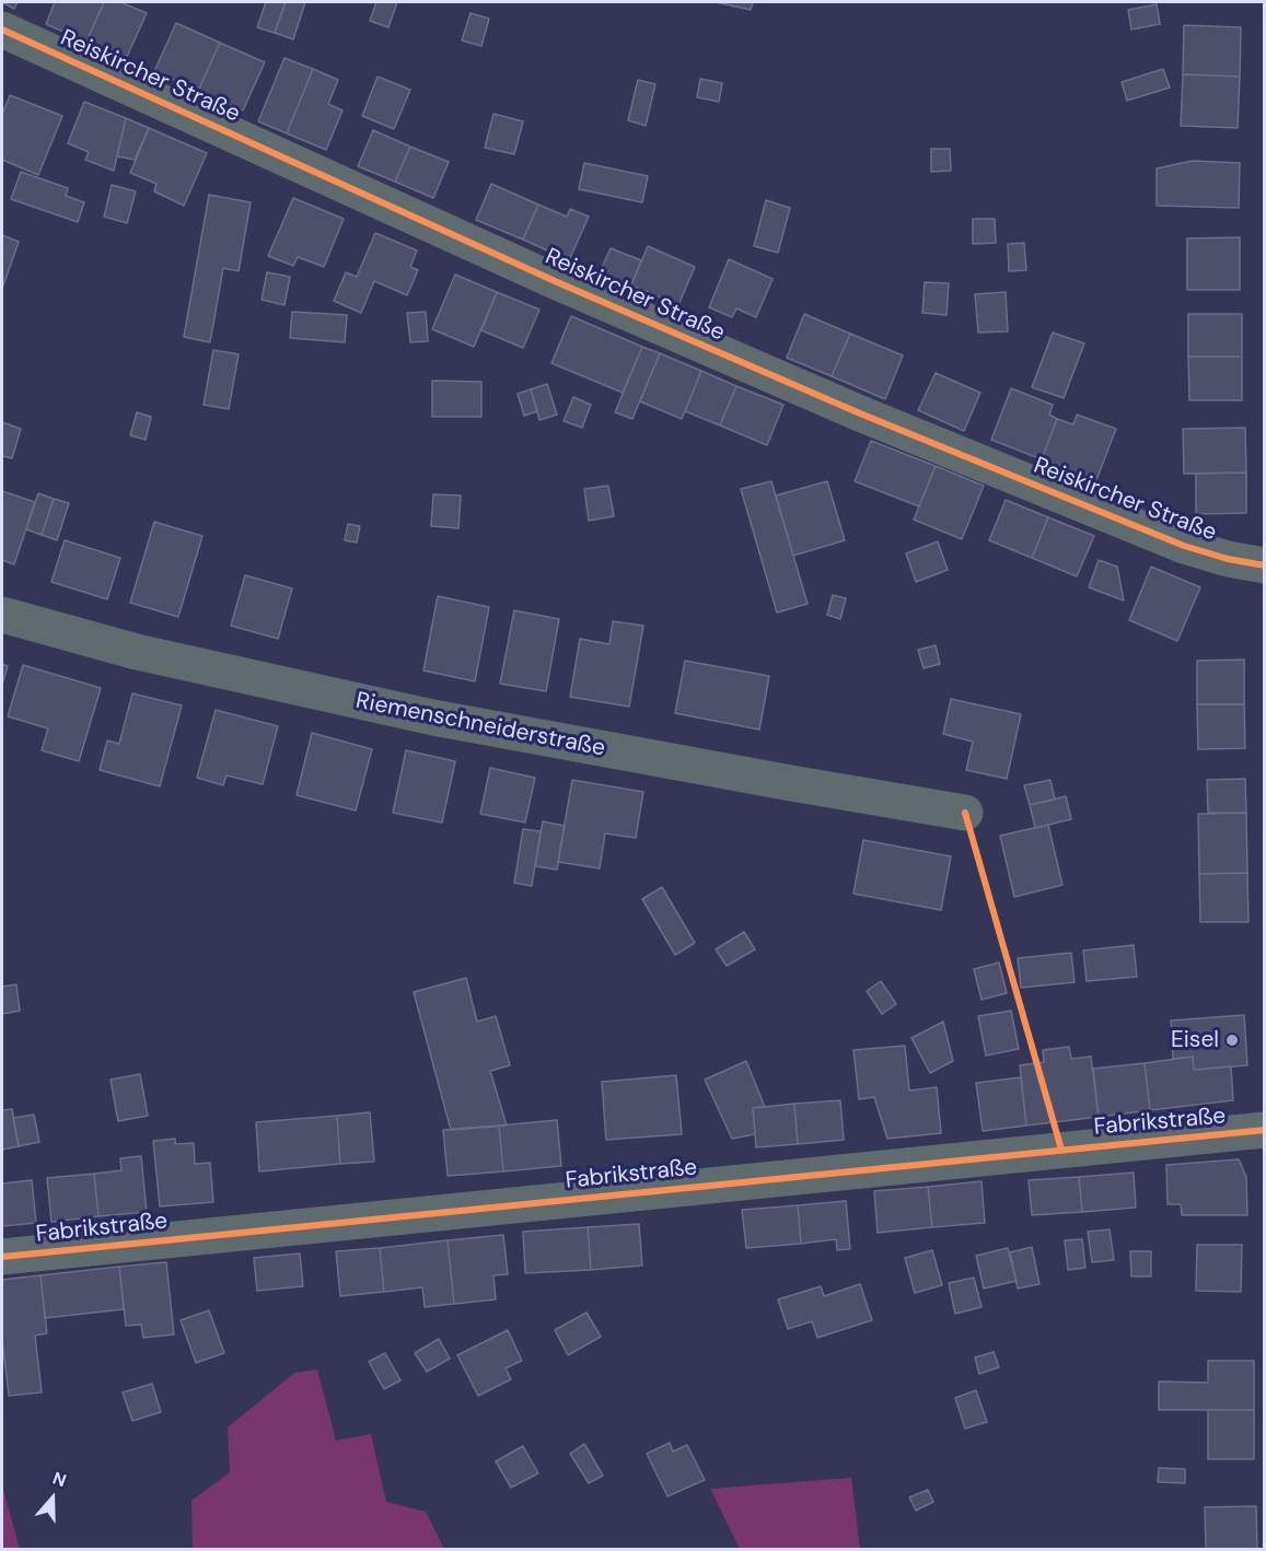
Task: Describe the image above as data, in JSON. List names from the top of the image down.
{
  "streets": {
    "street": ["Reiskircher Straße", "Riemenschneiderstraße", "Fabrikstraße"]
  },
  "places": ["Eisel"],
  "north": "top"
}
